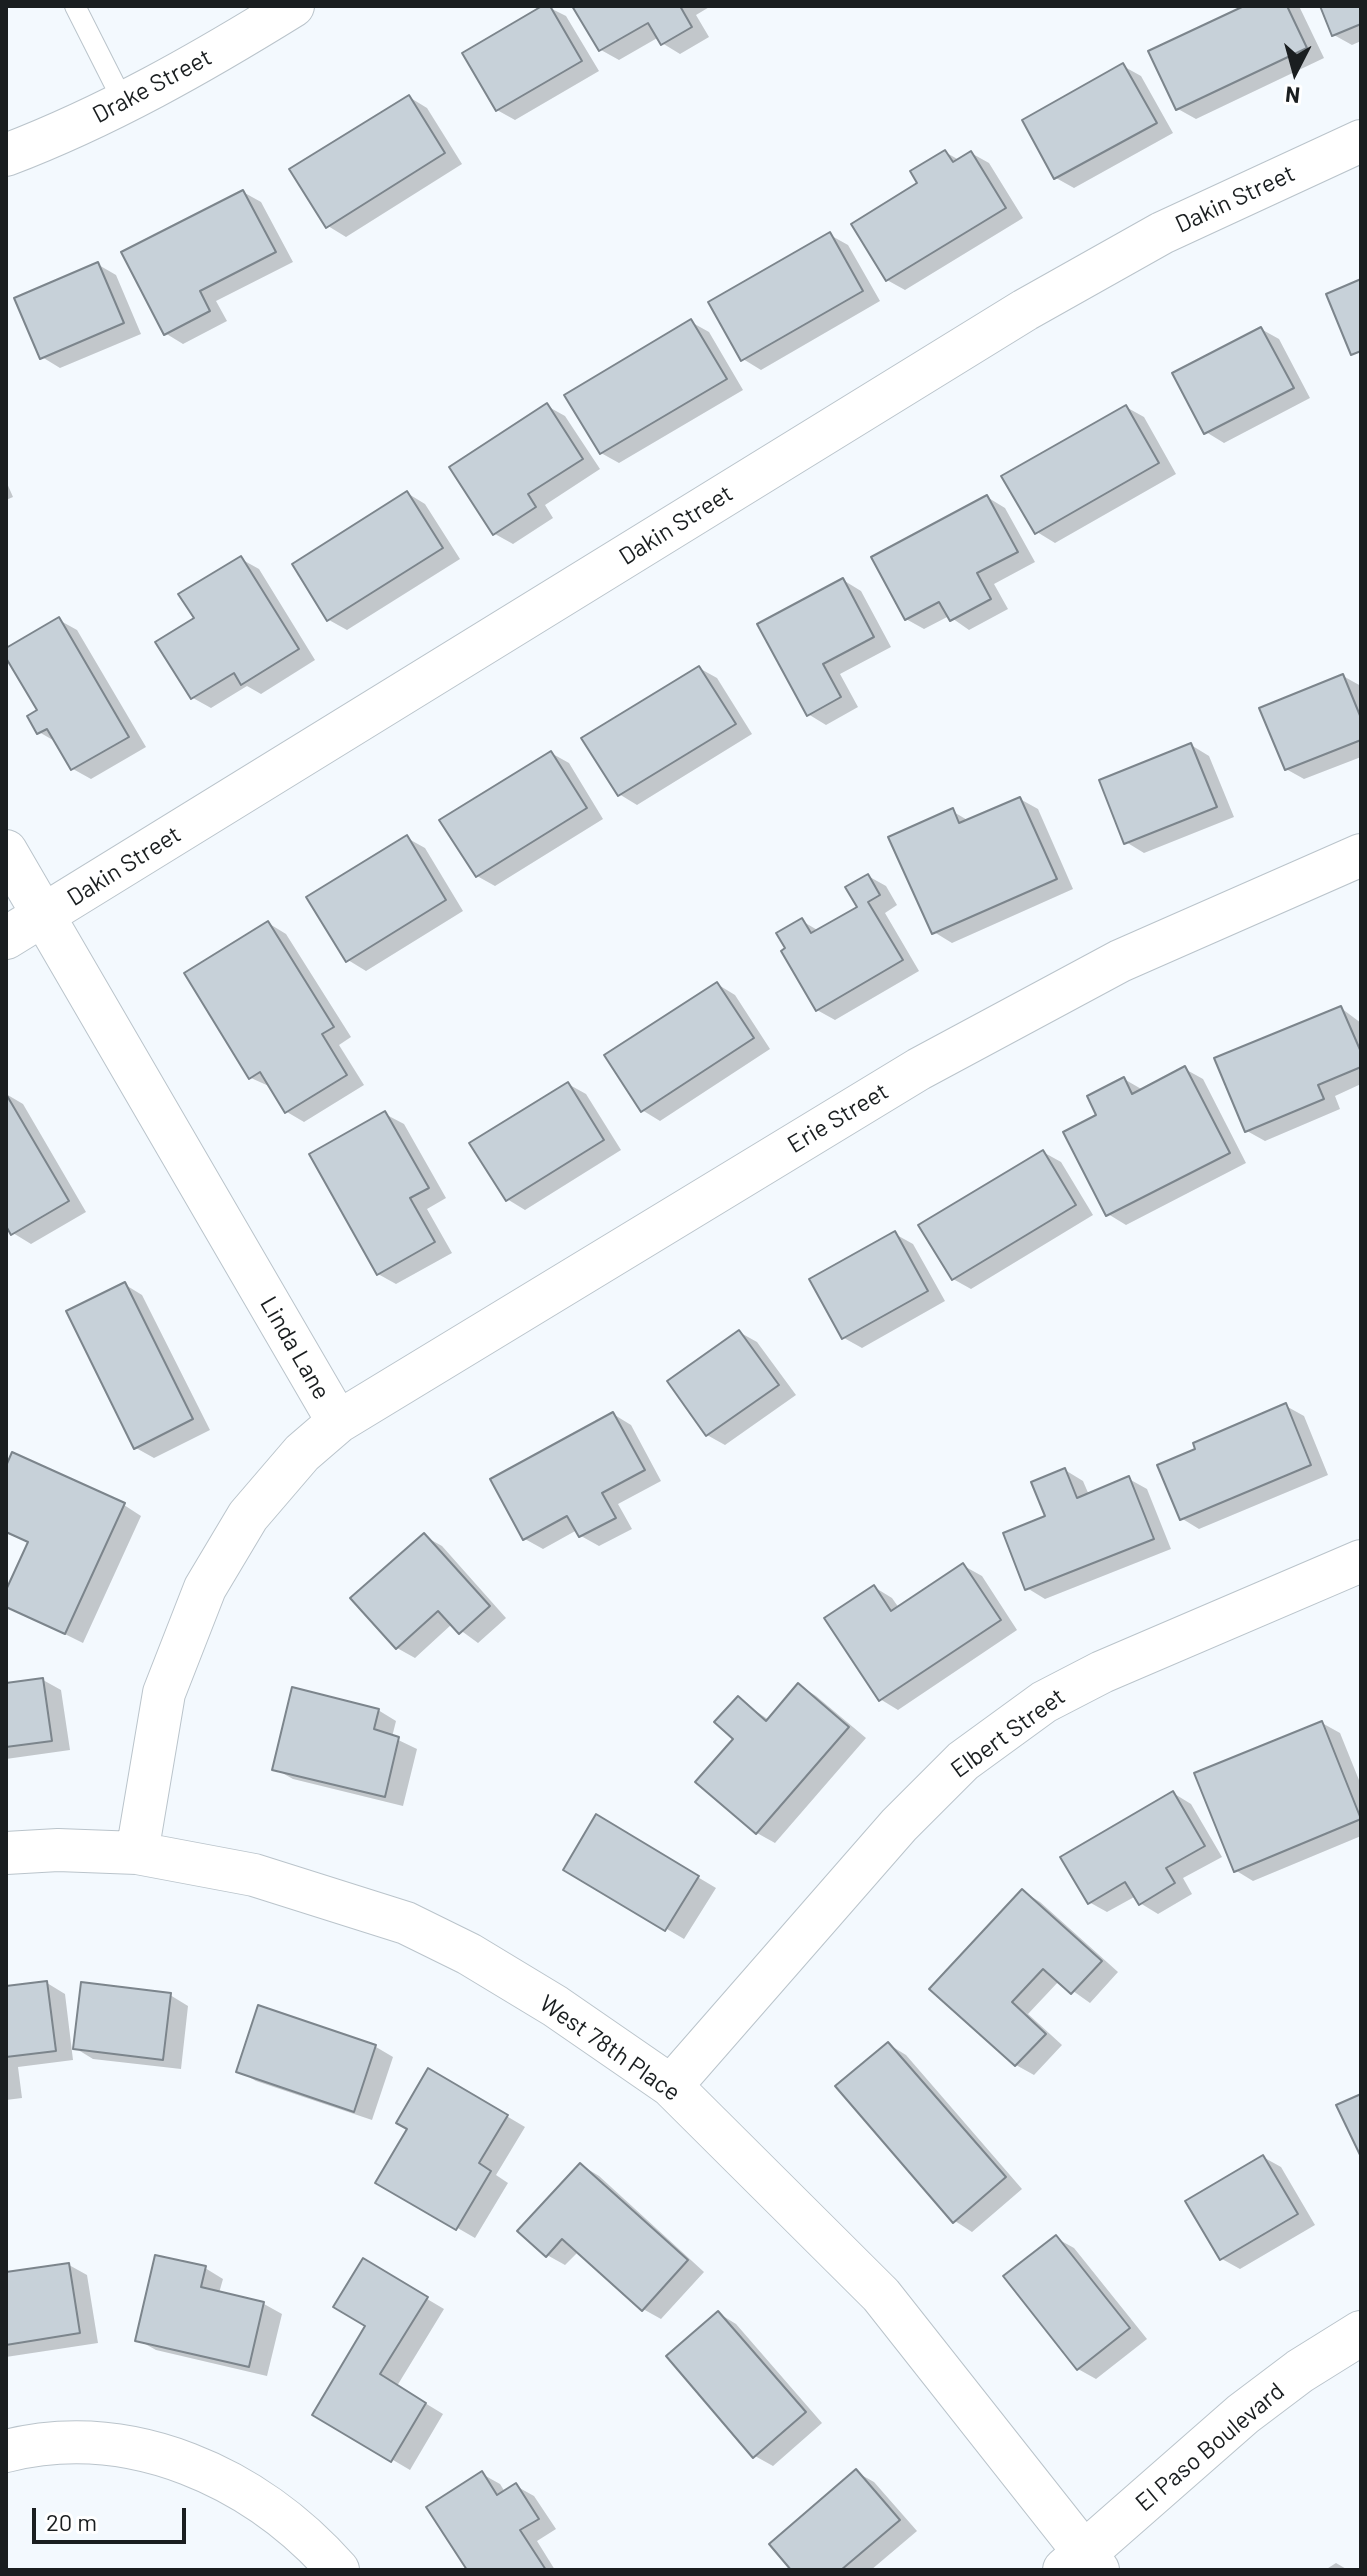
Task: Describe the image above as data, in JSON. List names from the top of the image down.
{
  "streets": {
    "street": [
      "Drake Street",
      "Dakin Street",
      "Erie Street",
      "Linda Lane",
      "Elbert Street",
      "West 78th Place",
      "El Paso Boulevard"
    ]
  },
  "crossings": [
    ["Dakin Street", "Linda Lane"],
    ["Erie Street", "Linda Lane"],
    ["Linda Lane", "West 78th Place"],
    ["Elbert Street", "West 78th Place"],
    ["West 78th Place", "El Paso Boulevard"]
  ],
  "scale_bar": "20 m",
  "north": "bottom"
}
